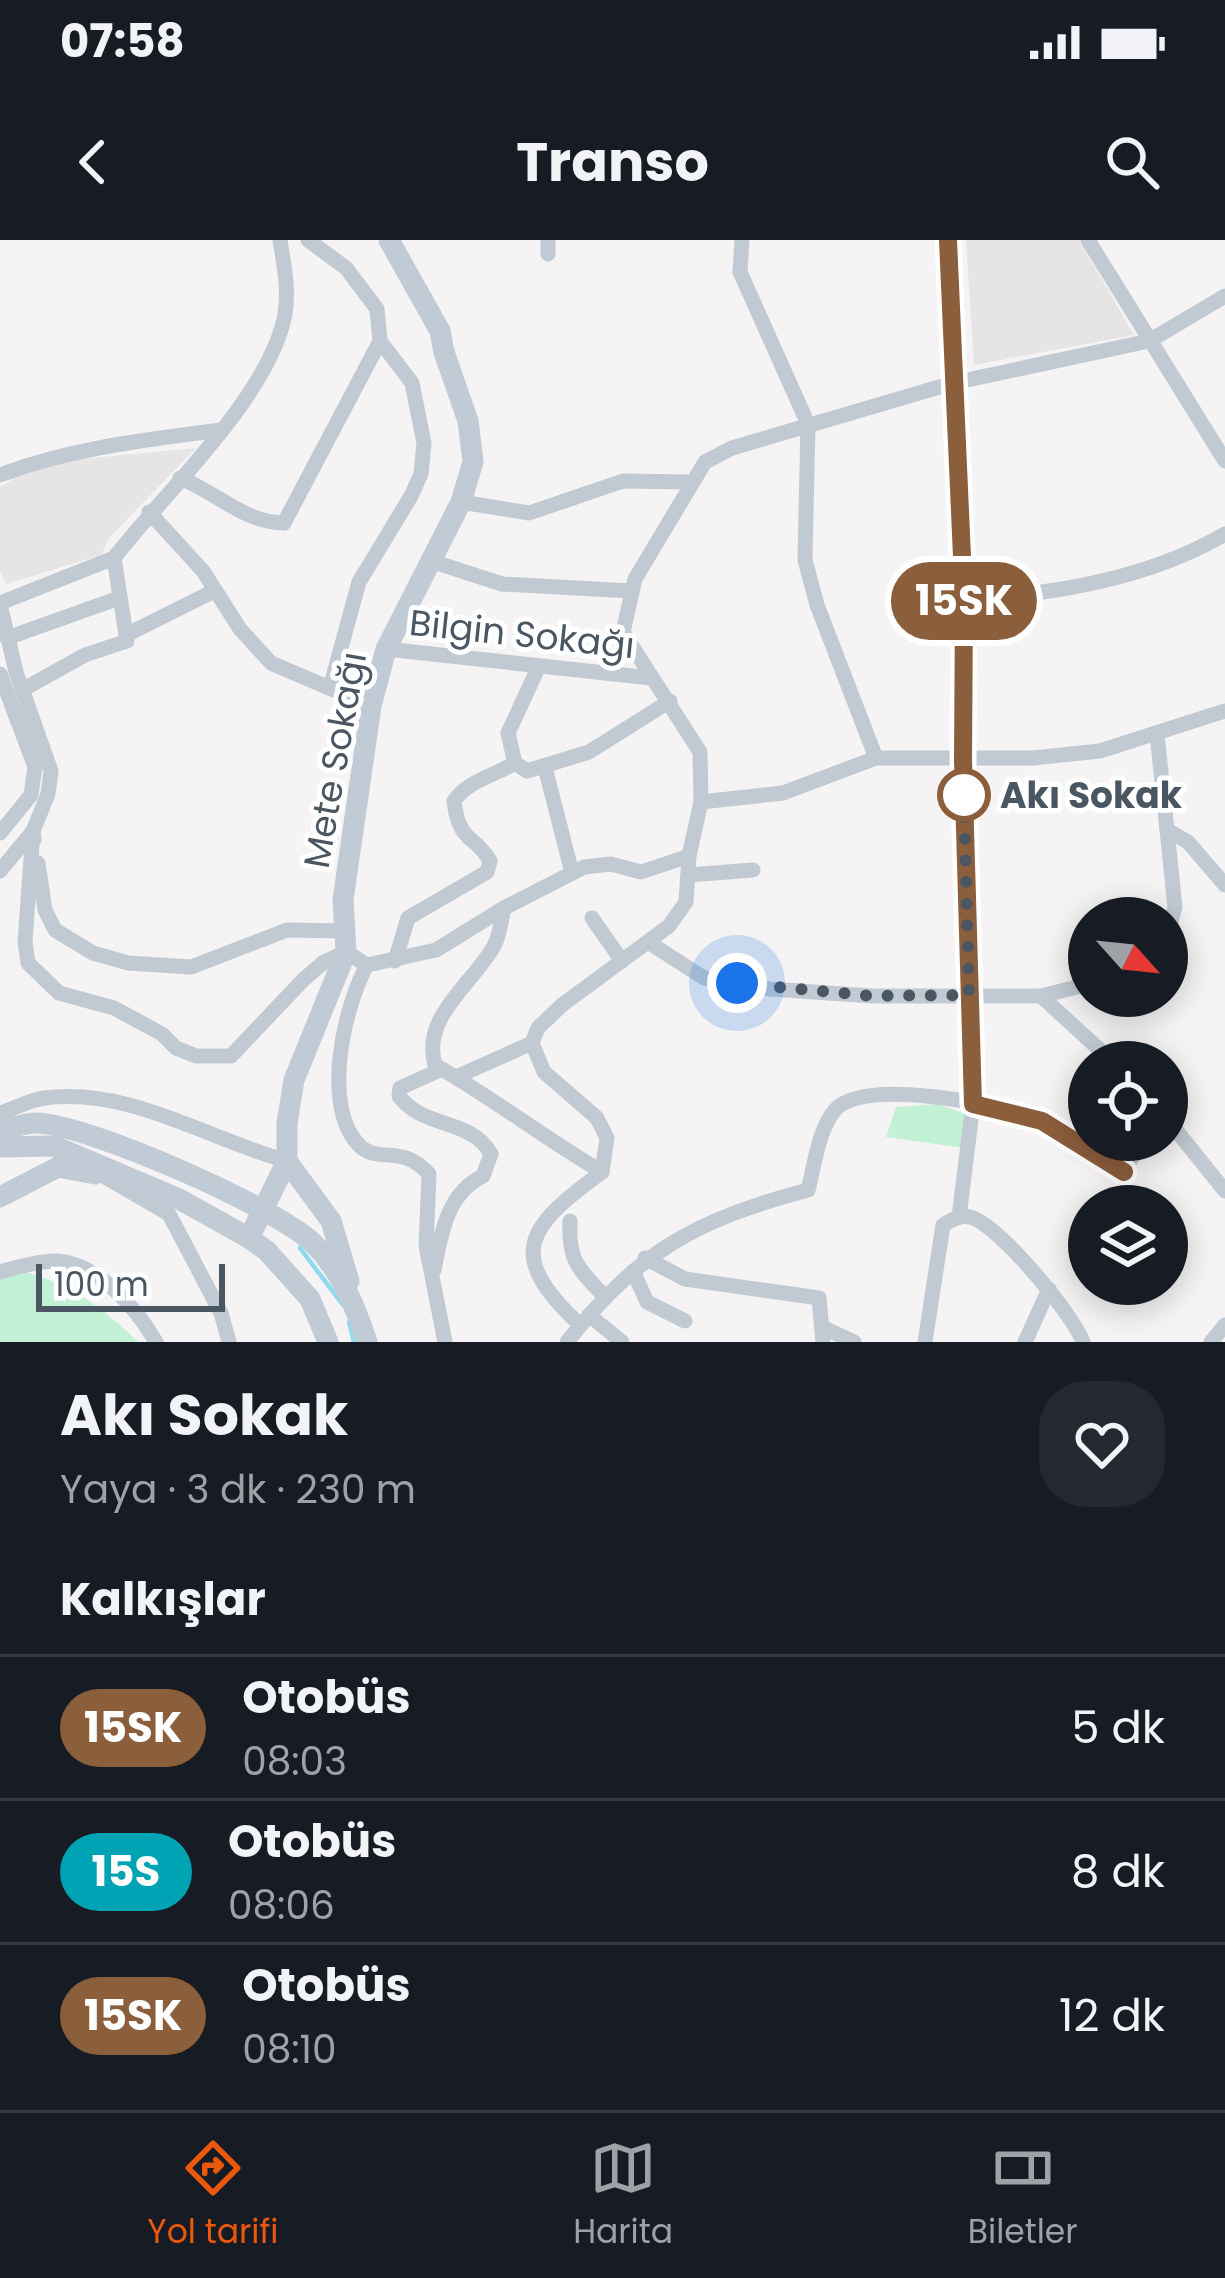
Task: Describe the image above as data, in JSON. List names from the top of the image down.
{
  "streets": {
    "main road": ["Mete Sokağı"],
    "street": ["Bilgin Sokağı"]
  },
  "crossings": [
    ["Bilgin Sokağı", "Mete Sokağı"]
  ],
  "places": ["Akı Sokak"],
  "lines": ["bus line 15SK"],
  "scale_bar": "100 m",
  "north": "bottom right",
  "page": {
    "status": "07:58",
    "header": "Transo",
    "on_map": "15SK",
    "scale": "100 m",
    "heading": [
      ["Akı Sokak", "Yaya · 3 dk · 230 m"],
      "Kalkışlar"
    ],
    "list": [
      {
        "mark": "15SK",
        "name": "Otobüs",
        "note": "08:03",
        "value": "5 dk"
      },
      {
        "mark": "15S",
        "name": "Otobüs",
        "note": "08:06",
        "value": "8 dk"
      },
      {
        "mark": "15SK",
        "name": "Otobüs",
        "note": "08:10",
        "value": "12 dk"
      }
    ],
    "tabs": ["Yol tarifi", "Harita", "Biletler"]
  }
}
